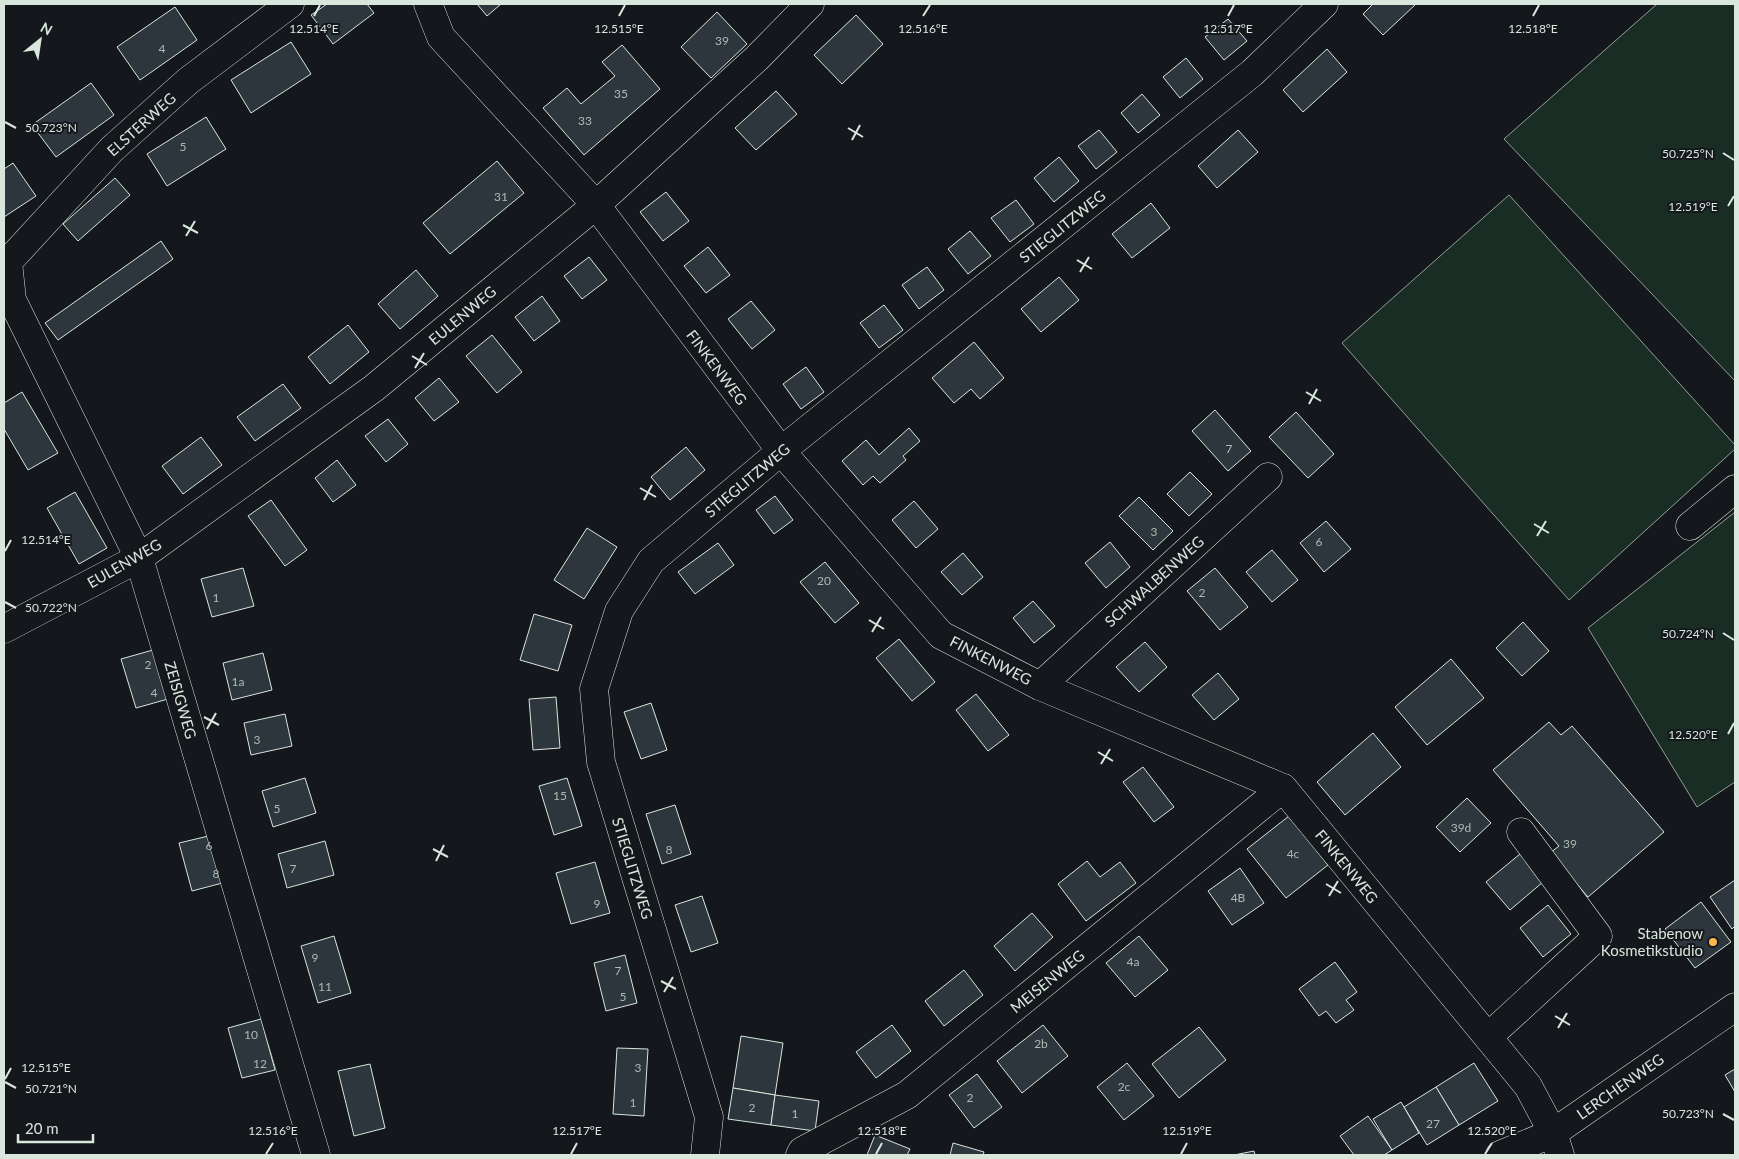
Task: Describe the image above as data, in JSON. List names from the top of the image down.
{
  "streets": {
    "street": [
      "ELSTERWEG",
      "STIEGLITZWEG",
      "EULENWEG",
      "FINKENWEG",
      "SCHWALBENWEG",
      "ZEISIGWEG",
      "MEISENWEG",
      "LERCHENWEG"
    ]
  },
  "crossings": [
    ["ELSTERWEG", "ZEISIGWEG"],
    ["STIEGLITZWEG", "FINKENWEG"],
    ["EULENWEG", "FINKENWEG"],
    ["EULENWEG", "ZEISIGWEG"],
    ["FINKENWEG", "SCHWALBENWEG"],
    ["FINKENWEG", "MEISENWEG"],
    ["FINKENWEG", "LERCHENWEG"]
  ],
  "places": ["Stabenow Kosmetikstudio"],
  "house_numbers": [
    "39",
    "4",
    "35",
    "33",
    "5",
    "31",
    "7",
    "3",
    "6",
    "20",
    "2",
    "1",
    "2",
    "1a",
    "4",
    "3",
    "15",
    "5",
    "39d",
    "39",
    "6",
    "8",
    "4c",
    "7",
    "8",
    "4B",
    "9",
    "9",
    "4a",
    "7",
    "11",
    "5",
    "10",
    "2b",
    "12",
    "3",
    "2c",
    "2",
    "1",
    "2",
    "1",
    "27"
  ],
  "scale_bar": "20 m",
  "north": "top right",
  "coordinates": [
    "12.518°E",
    "12.514°E",
    "12.515°E",
    "12.516°E",
    "12.517°E",
    "50.723°N",
    "50.725°N",
    "12.519°E",
    "50.722°N",
    "50.724°N",
    "12.520°E",
    "50.721°N"
  ]
}
